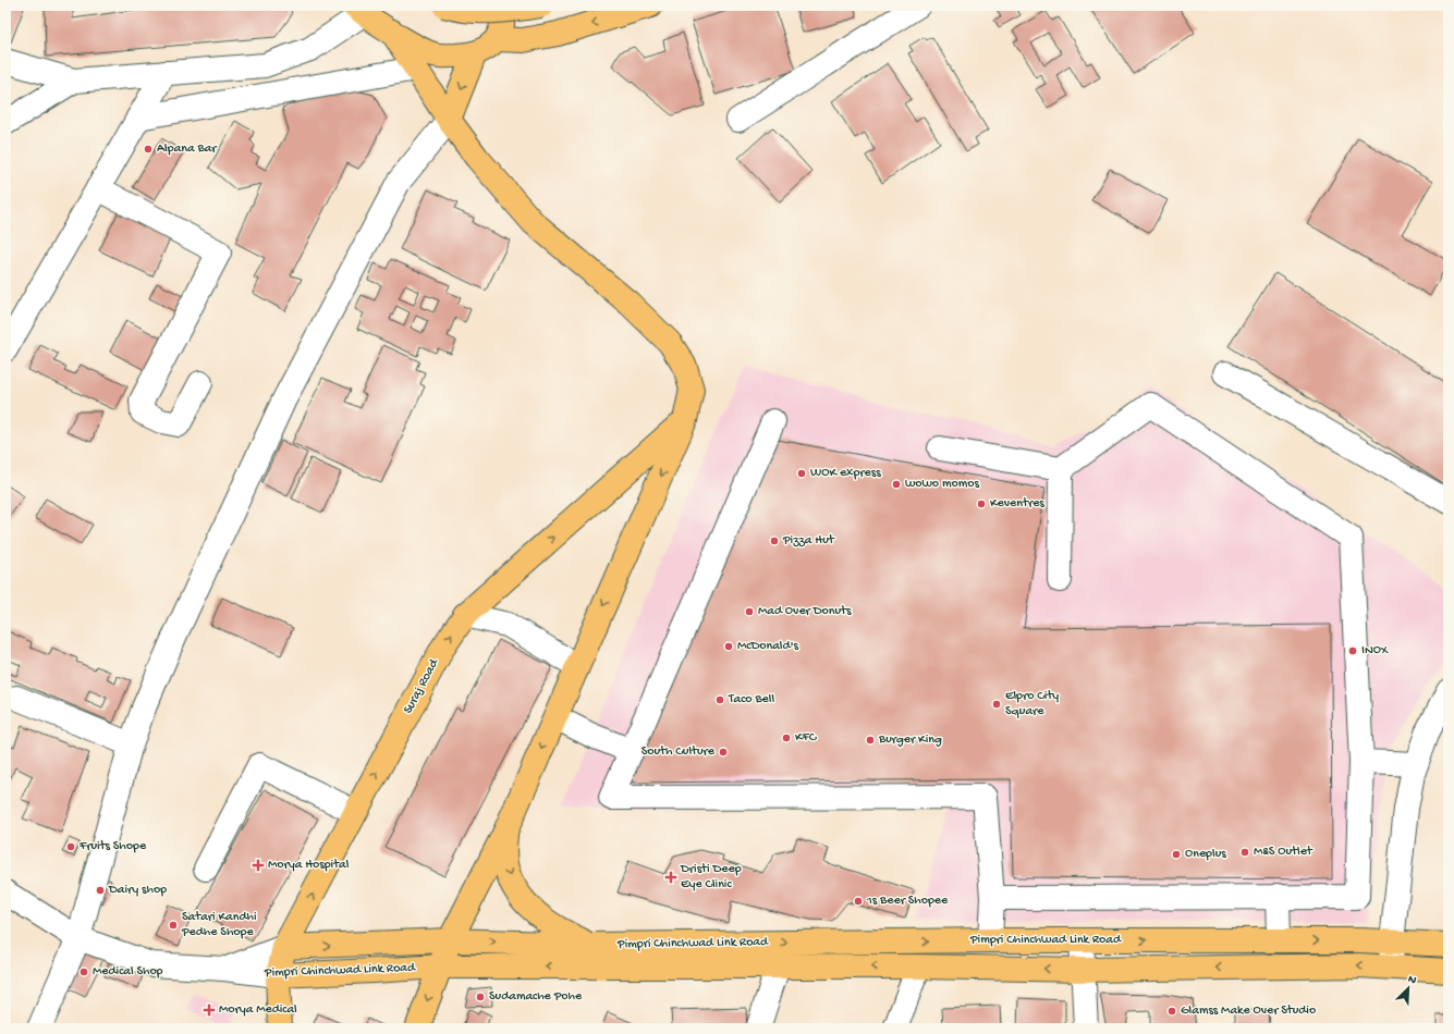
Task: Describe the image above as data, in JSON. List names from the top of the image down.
{
  "streets": {
    "main road": ["Suraj Road", "Pimpri Chinchwad Link Road"]
  },
  "crossings": [
    ["Suraj Road", "Pimpri Chinchwad Link Road"]
  ],
  "places": {
    "other": [
      "Alpana Bar",
      "WOK express",
      "wowo momos",
      "Keventres",
      "Pizza Hut",
      "Mad Over Donuts",
      "McDonald's",
      "INOX",
      "Taco Bell",
      "Elpro City Square",
      "KFC",
      "Burger King",
      "South Culture",
      "Fruits Shope",
      "M&S Outlet",
      "Oneplus",
      "Dairy shop",
      "1s Beer Shopee",
      "Satari Kandhi Pedhe Shope",
      "Medical Shop",
      "Sudamache Pohe",
      "Glamss Make Over Studio"
    ],
    "health": ["Morya Hospital", "Dristi Deep Eye Clinic", "Morya Medical"]
  },
  "north": "top right"
}
